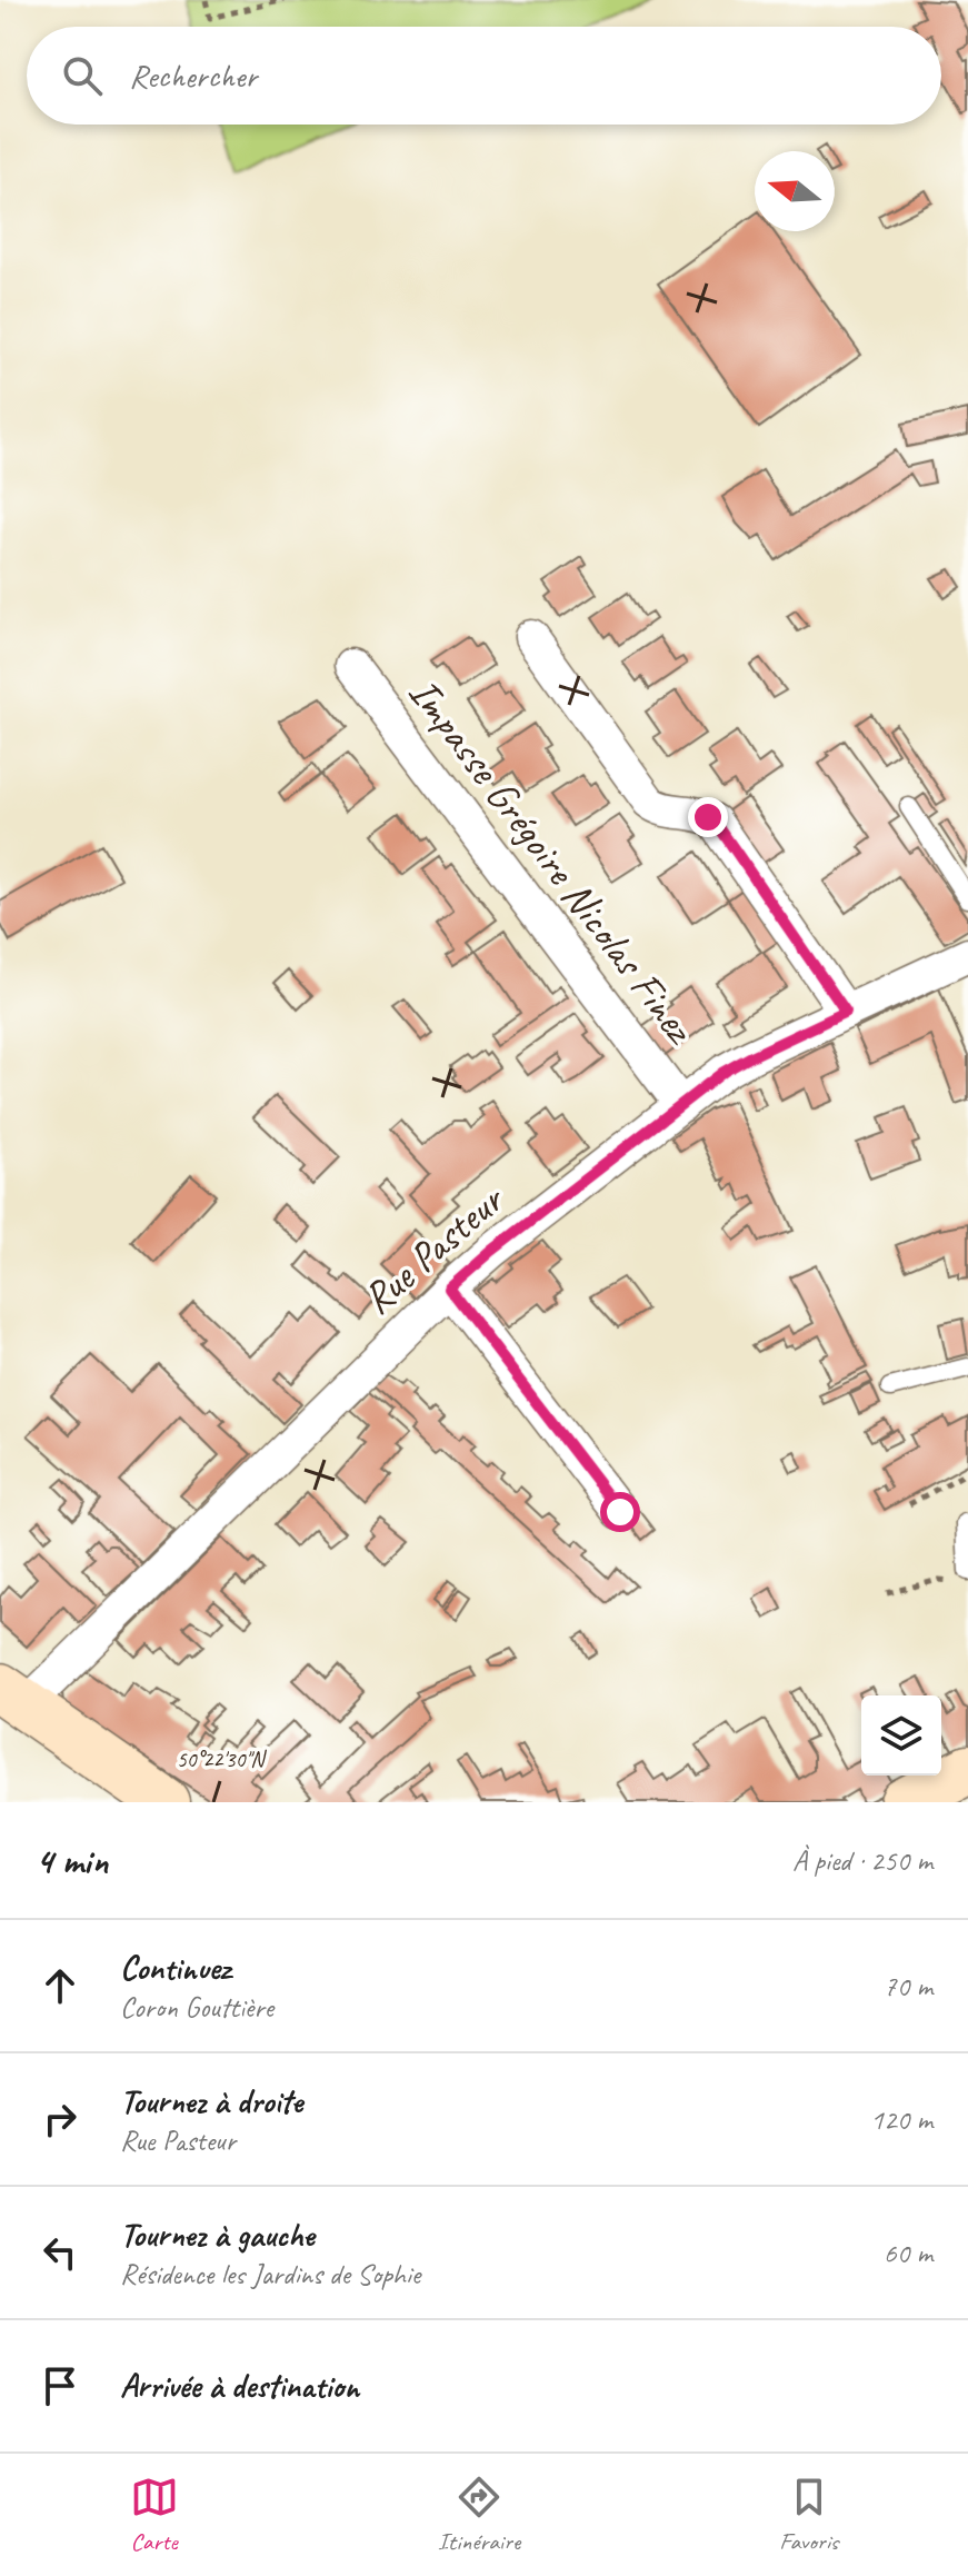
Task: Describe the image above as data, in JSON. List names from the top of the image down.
{
  "streets": {
    "street": ["Impasse Grégoire Nicolas Finez", "Rue Pasteur"]
  },
  "crossings": [
    ["Impasse Grégoire Nicolas Finez", "Rue Pasteur"]
  ],
  "north": "left",
  "page": {
    "search": "Rechercher",
    "heading": ["4 min", "À pied · 250 m"],
    "list": [
      ["Continuez", "Coron Gouttière", "70 m"],
      ["Tournez à droite", "Rue Pasteur", "120 m"],
      ["Tournez à gauche", "Résidence les Jardins de Sophie", "60 m"],
      "Arrivée à destination"
    ],
    "nav": ["Carte", "Itinéraire", "Favoris"]
  },
  "coordinates": ["50°22'30\"N"]
}
